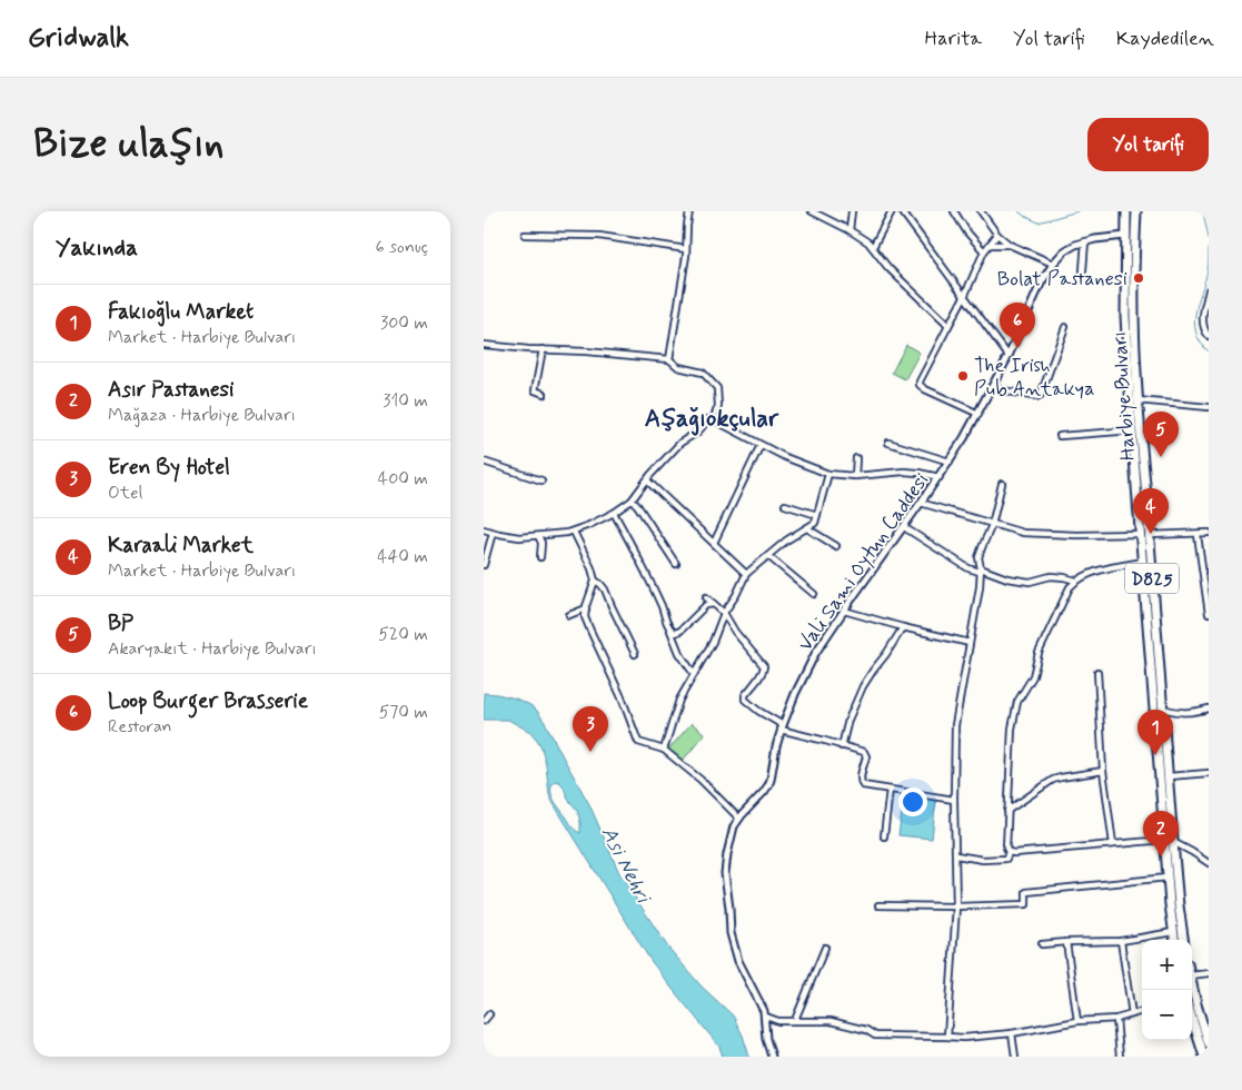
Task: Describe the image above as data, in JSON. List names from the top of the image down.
{
  "streets": {
    "main road": ["Harbiye Bulvarı", "D825"],
    "street": ["Vali Sami Oytun Caddesi"]
  },
  "crossings": [
    ["Harbiye Bulvarı", "Vali Sami Oytun Caddesi"]
  ],
  "districts": ["Aşağıokçular"],
  "water": ["Asi Nehri"],
  "places": ["Bolat Pastanesi", "The Irish Pub Antakya"],
  "page": {
    "header": "Gridwalk",
    "nav": ["Harita", "Yol tarifi", "Kaydedilen"],
    "buttons": "Yol tarifi",
    "title": "Bize ulaşın",
    "heading": ["Yakında", "6 sonuç"],
    "list": [
      {
        "mark": "1",
        "name": "Fakıoğlu Market",
        "note": "Market · Harbiye Bulvarı",
        "value": "300 m"
      },
      {
        "mark": "2",
        "name": "Asır Pastanesi",
        "note": "Mağaza · Harbiye Bulvarı",
        "value": "310 m"
      },
      {
        "mark": "3",
        "name": "Eren By Hotel",
        "note": "Otel",
        "value": "400 m"
      },
      {
        "mark": "4",
        "name": "Karaali Market",
        "note": "Market · Harbiye Bulvarı",
        "value": "440 m"
      },
      {
        "mark": "5",
        "name": "BP",
        "note": "Akaryakıt · Harbiye Bulvarı",
        "value": "520 m"
      },
      {
        "mark": "6",
        "name": "Loop Burger Brasserie",
        "note": "Restoran",
        "value": "570 m"
      }
    ],
    "pins": [
      "6",
      "5",
      "4",
      "3",
      "1",
      "2"
    ],
    "map_buttons": ["+", "−"]
  }
}
